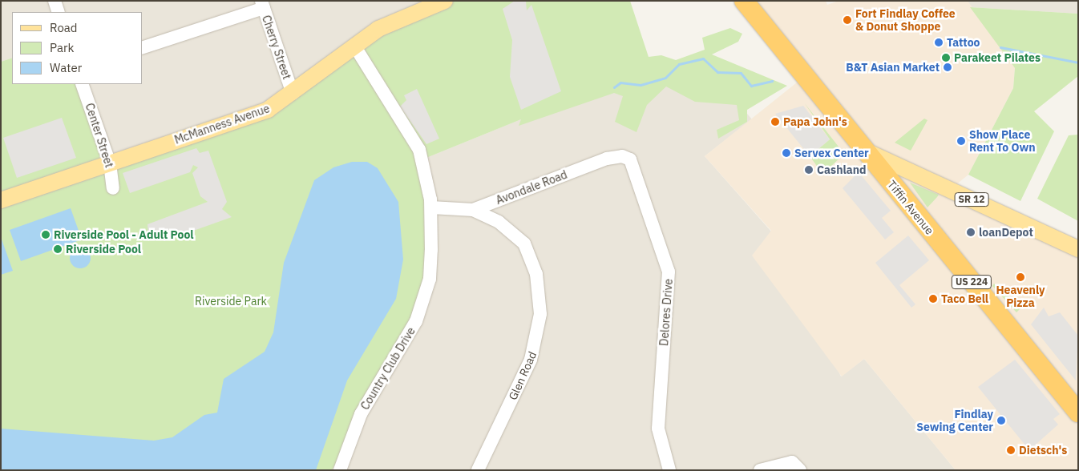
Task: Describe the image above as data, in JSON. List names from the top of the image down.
{
  "streets": {
    "highway": ["Tiffin Avenue", "US 224"],
    "main road": ["McManness Avenue", "SR 12"],
    "street": [
      "Cherry Street",
      "Center Street",
      "Avondale Road",
      "Delores Drive",
      "Country Club Drive",
      "Glen Road"
    ]
  },
  "crossings": [
    ["Cherry Street", "McManness Avenue"],
    ["McManness Avenue", "Center Street"],
    ["McManness Avenue", "Country Club Drive"],
    ["Avondale Road", "Delores Drive"],
    ["Avondale Road", "Country Club Drive"],
    ["Avondale Road", "Glen Road"],
    ["SR 12", "Tiffin Avenue"]
  ],
  "parks": ["Riverside Park"],
  "places": [
    "Fort Findlay Coffee & Donut Shoppe",
    "Tattoo",
    "Parakeet Pilates",
    "B&T Asian Market",
    "Papa John's",
    "Show Place Rent To Own",
    "Servex Center",
    "Cashland",
    "loanDepot",
    "Riverside Pool - Adult Pool",
    "Riverside Pool",
    "Heavenly Pizza",
    "Taco Bell",
    "Findlay Sewing Center",
    "Dietsch's"
  ],
  "legend": ["Road", "Park", "Water"]
}
